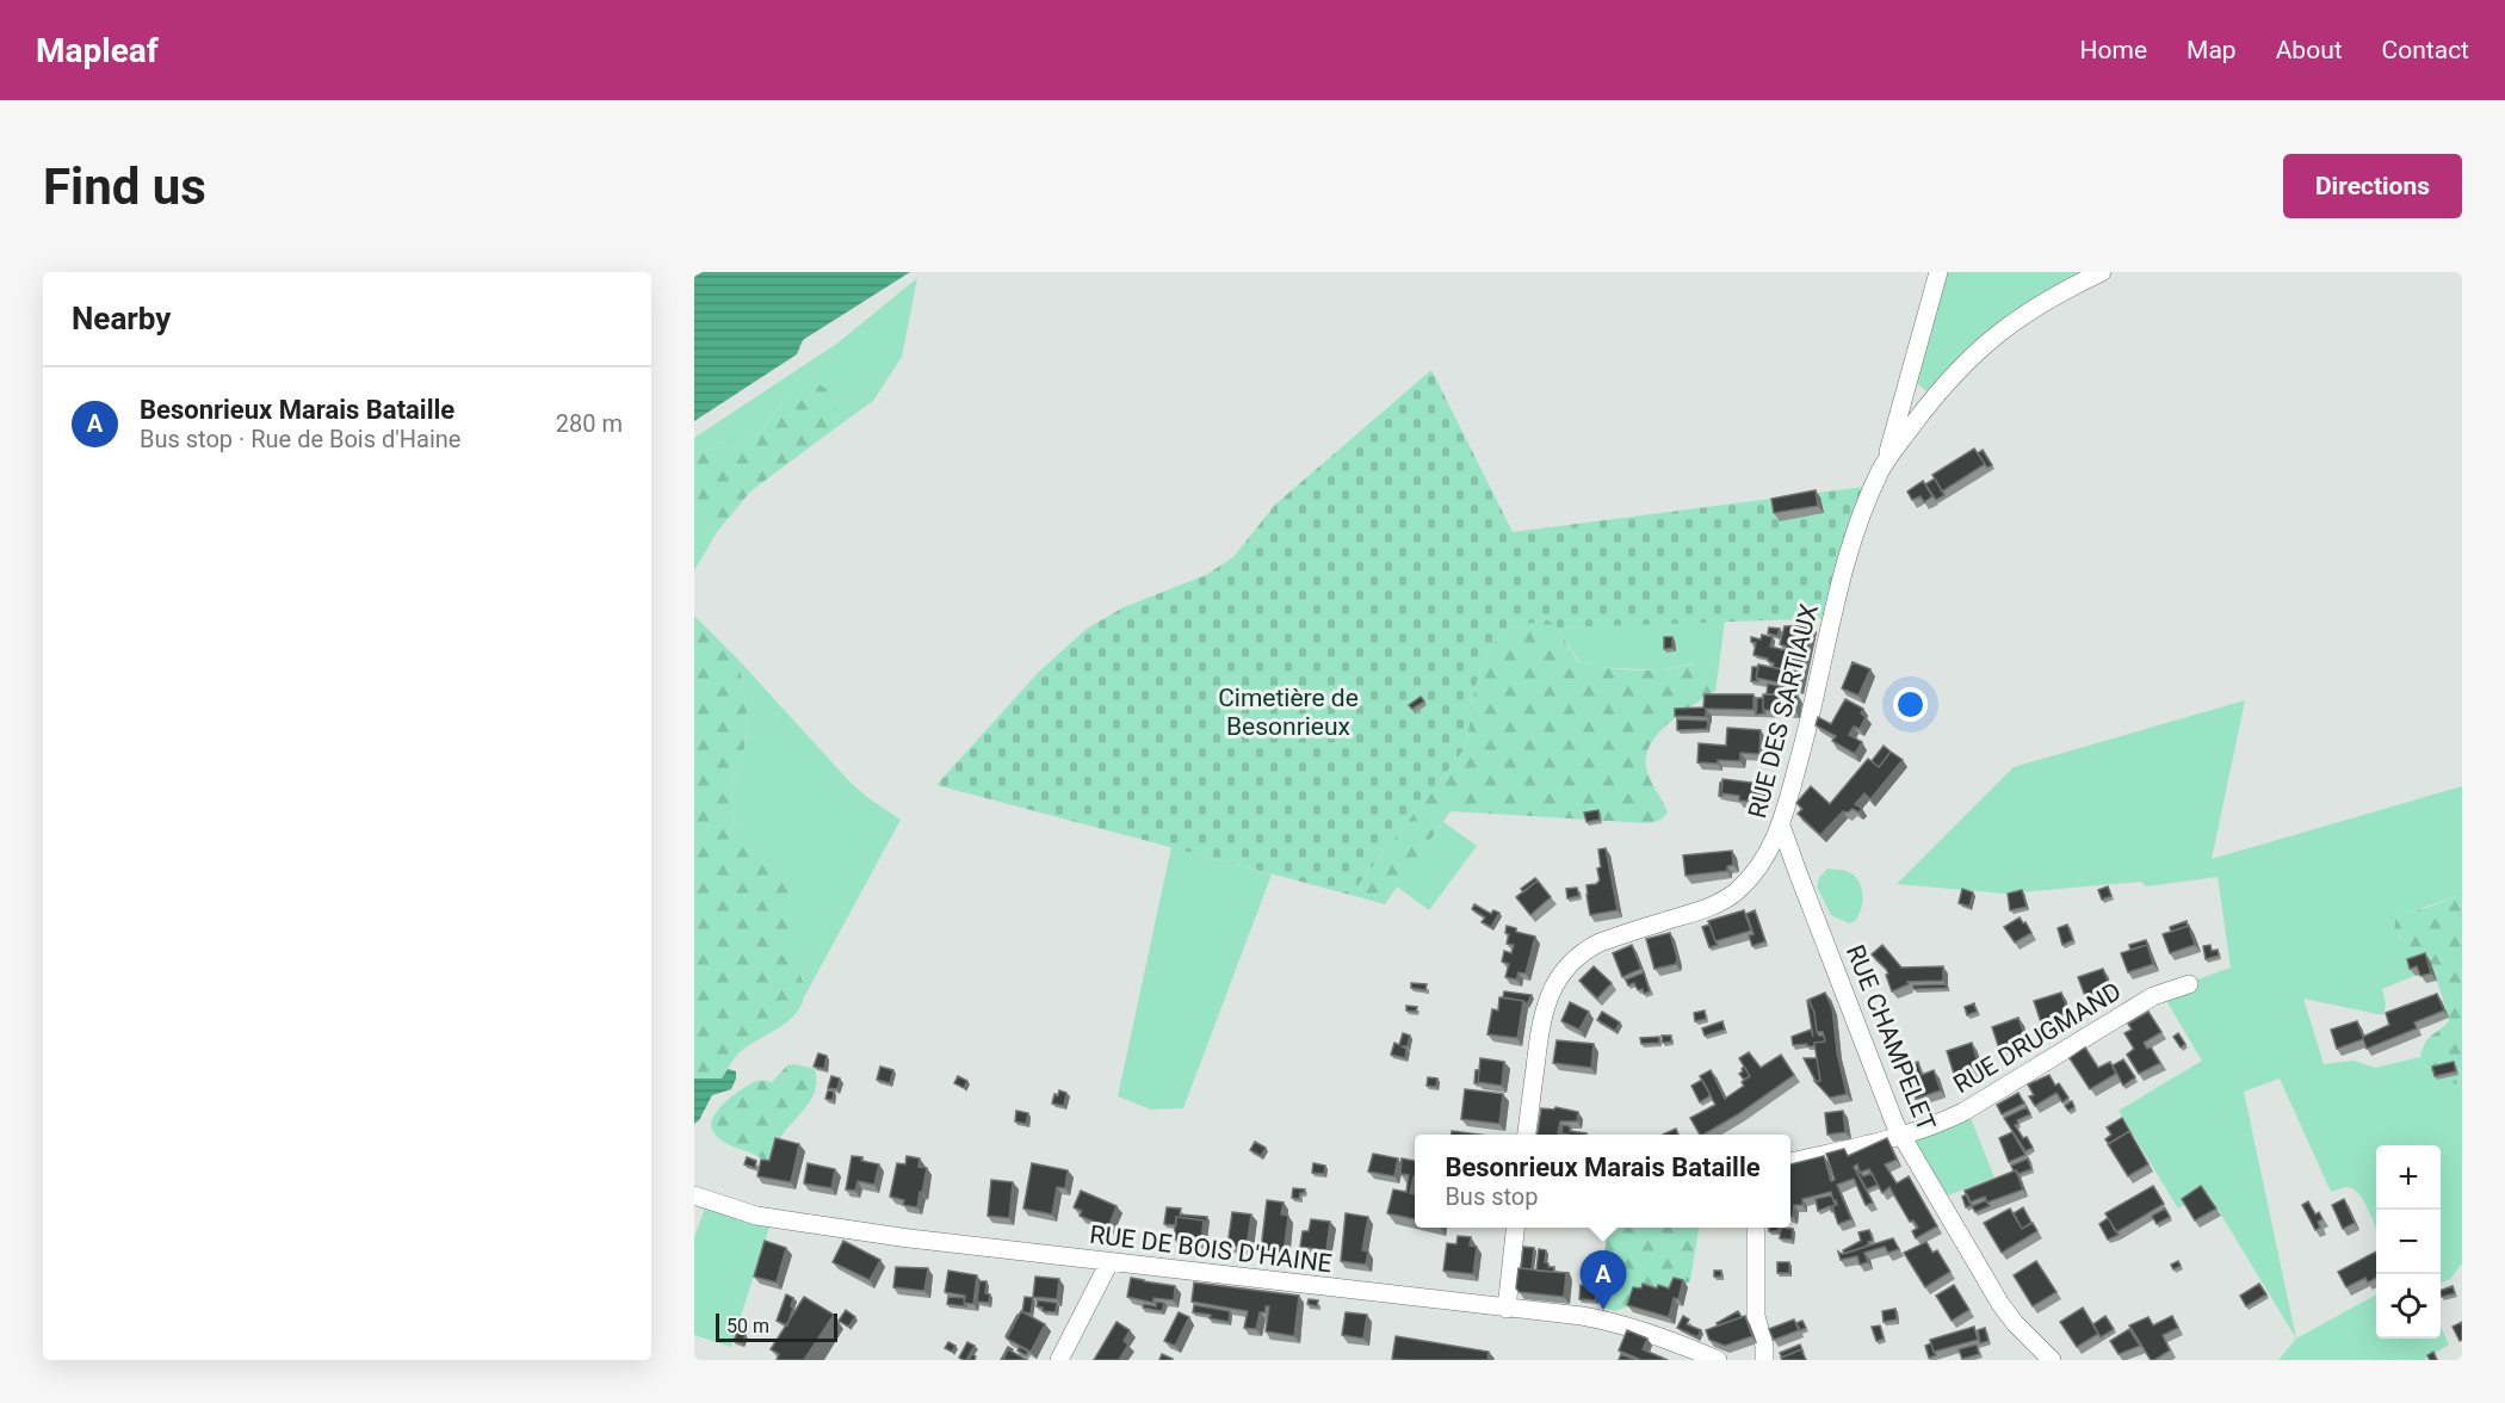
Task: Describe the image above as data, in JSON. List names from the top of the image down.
{
  "streets": {
    "street": [
      "RUE DES SARTIAUX",
      "RUE CHAMPELET",
      "RUE DRUGMAND",
      "RUE DE BOIS D'HAINE"
    ]
  },
  "crossings": [
    ["RUE DES SARTIAUX", "RUE CHAMPELET"],
    ["RUE CHAMPELET", "RUE DRUGMAND"]
  ],
  "parks": ["Cimetière de Besonrieux"],
  "scale_bar": "50 m",
  "page": {
    "header": "Mapleaf",
    "nav": [
      "Home",
      "Map",
      "About",
      "Contact"
    ],
    "buttons": "Directions",
    "title": "Find us",
    "heading": "Nearby",
    "list": [
      {
        "mark": "A",
        "name": "Besonrieux Marais Bataille",
        "note": "Bus stop · Rue de Bois d'Haine",
        "value": "280 m"
      }
    ],
    "popup": ["Besonrieux Marais Bataille", "Bus stop"],
    "map_buttons": ["+", "−"],
    "pins": "A",
    "scale": "50 m"
  }
}
